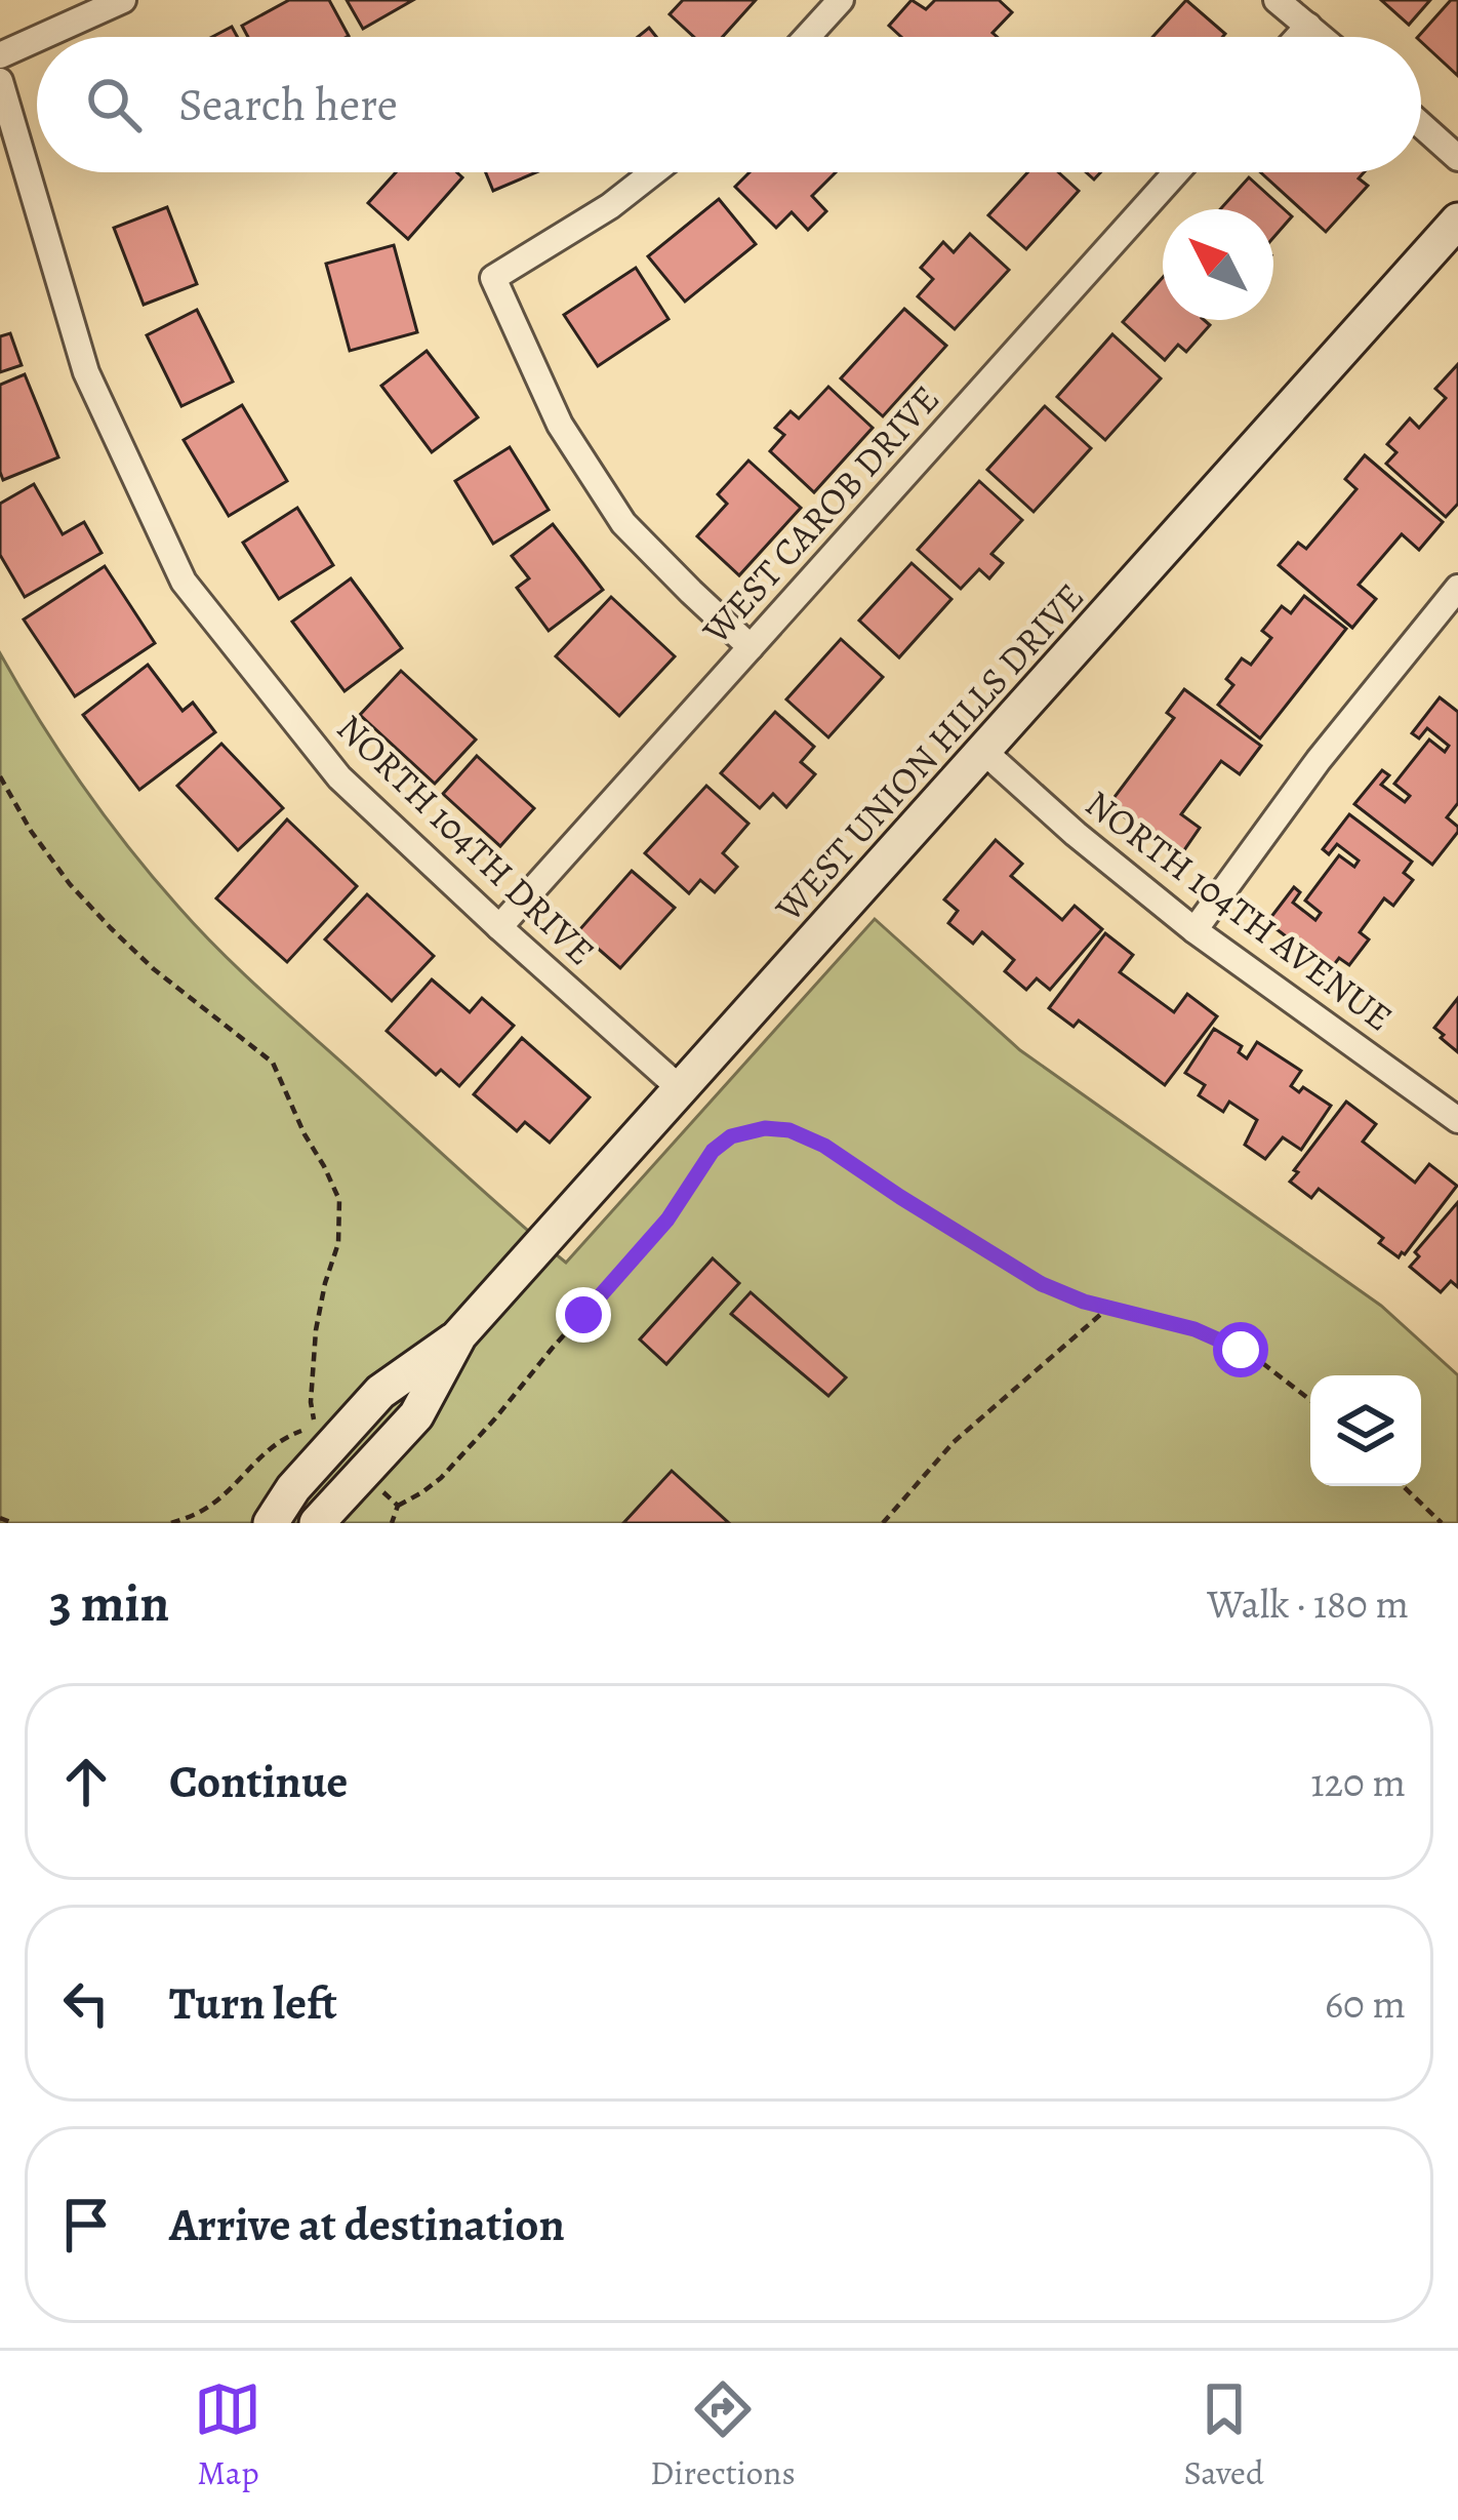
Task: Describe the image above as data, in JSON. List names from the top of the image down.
{
  "streets": {
    "main road": ["WEST UNION HILLS DRIVE"],
    "street": ["WEST CAROB DRIVE", "NORTH 104TH DRIVE", "NORTH 104TH AVENUE"]
  },
  "crossings": [
    ["WEST CAROB DRIVE", "NORTH 104TH DRIVE"],
    ["WEST UNION HILLS DRIVE", "NORTH 104TH DRIVE"],
    ["WEST UNION HILLS DRIVE", "NORTH 104TH AVENUE"]
  ],
  "north": "top left",
  "page": {
    "search": "Search here",
    "heading": ["3 min", "Walk · 180 m"],
    "list": [
      ["Continue", "120 m"],
      ["Turn left", "60 m"],
      "Arrive at destination"
    ],
    "nav": ["Map", "Directions", "Saved"]
  }
}
